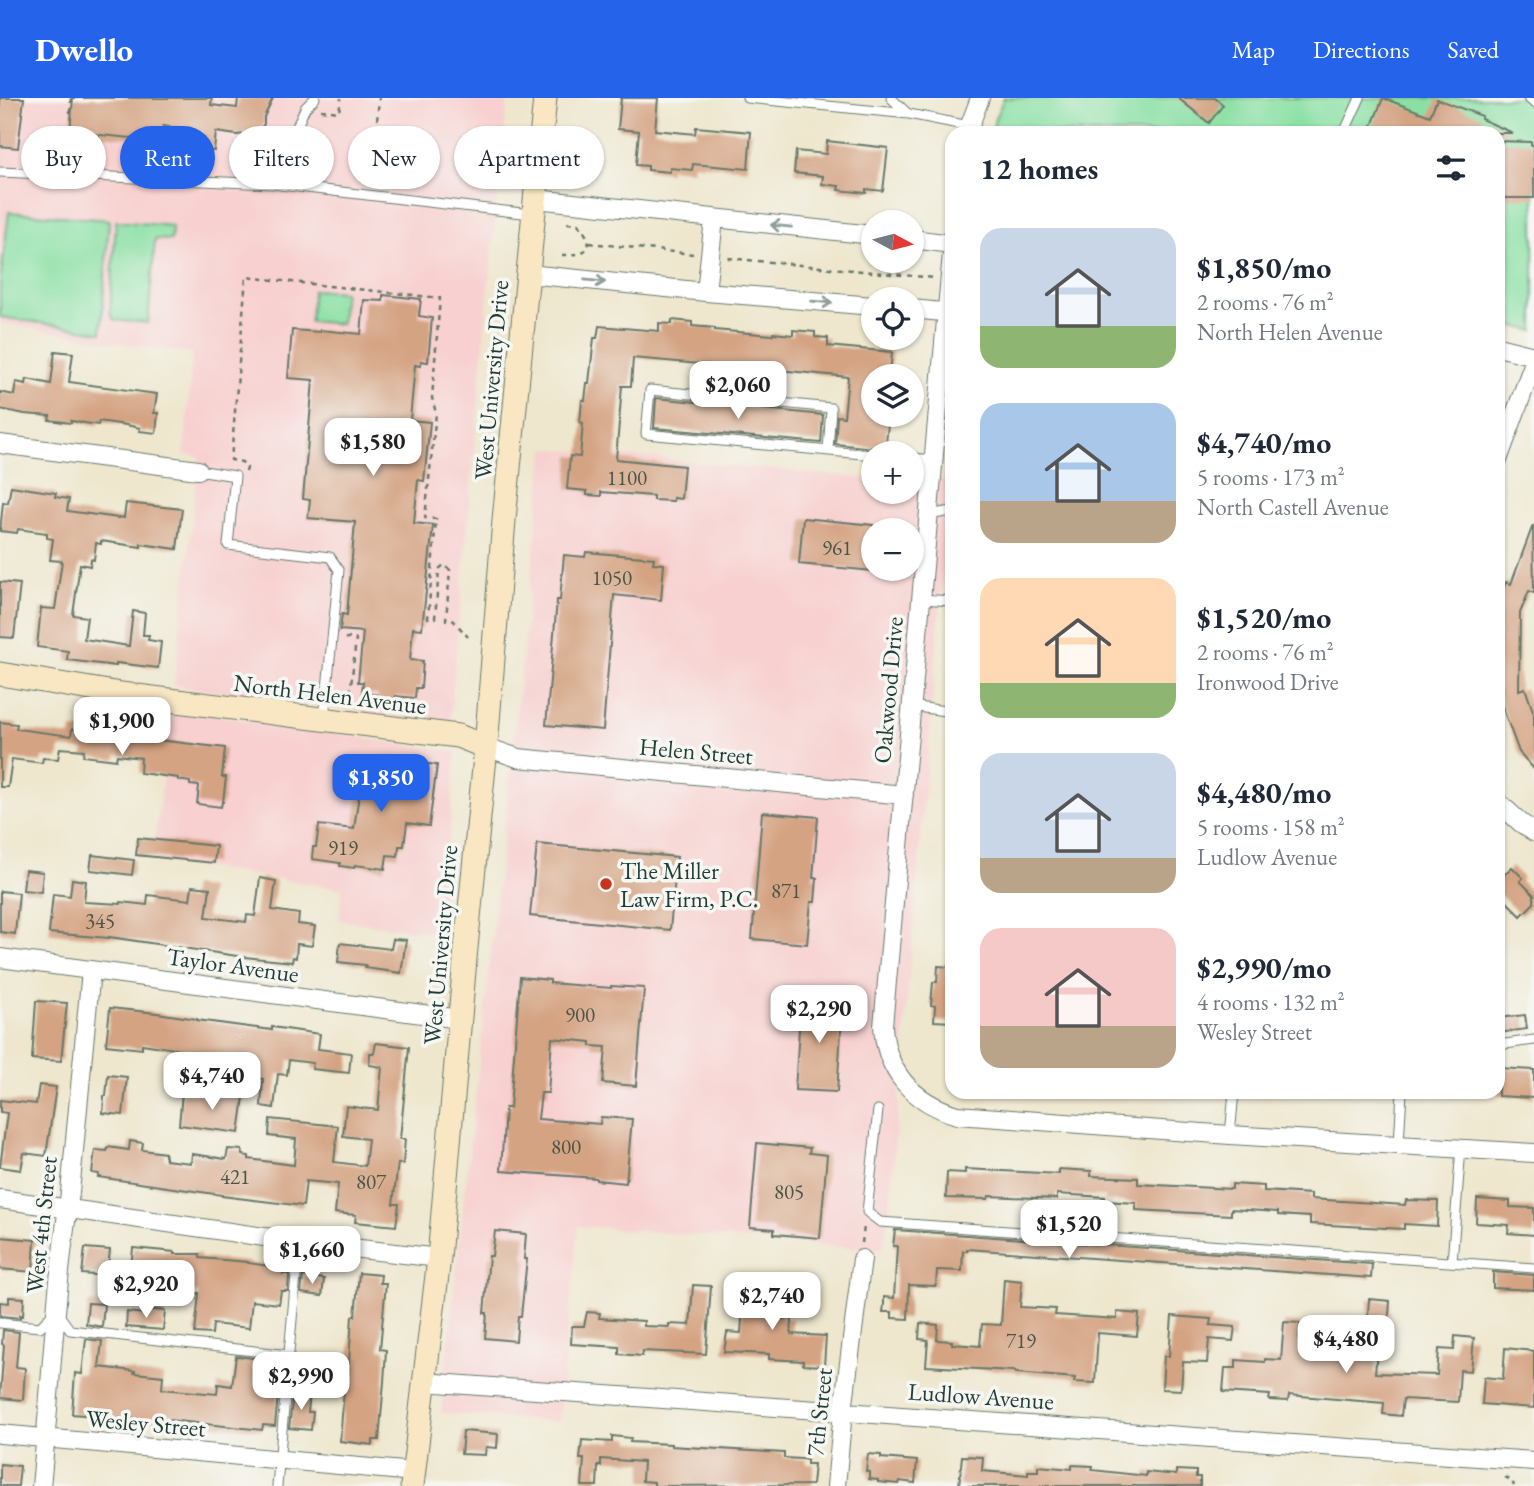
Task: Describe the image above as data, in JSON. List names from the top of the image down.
{
  "streets": {
    "main road": ["West University Drive", "North Helen Avenue"],
    "street": [
      "Oakwood Drive",
      "Helen Street",
      "Taylor Avenue",
      "West 4th Street",
      "Ludlow Avenue",
      "7th Street",
      "Wesley Street"
    ]
  },
  "crossings": [
    ["West University Drive", "North Helen Avenue"],
    ["West University Drive", "Helen Street"],
    ["West University Drive", "Taylor Avenue"],
    ["West University Drive", "Ludlow Avenue"],
    ["West University Drive", "Wesley Street"],
    ["Oakwood Drive", "Helen Street"],
    ["North Helen Avenue", "Helen Street"],
    ["Taylor Avenue", "West 4th Street"],
    ["West 4th Street", "Wesley Street"],
    ["Ludlow Avenue", "7th Street"]
  ],
  "places": ["The Miller Law Firm, P.C."],
  "house_numbers": [
    "1100",
    "961",
    "1050",
    "919",
    "871",
    "345",
    "900",
    "800",
    "421",
    "807",
    "805",
    "719"
  ],
  "north": "right",
  "page": {
    "header": "Dwello",
    "nav": ["Map", "Directions", "Saved"],
    "chip": [
      "Buy",
      "Rent",
      "Filters",
      "New",
      "Apartment"
    ],
    "heading": "12 homes",
    "map_buttons": ["+", "−"],
    "list": [
      {
        "name": "$1,850/mo",
        "note": "2 rooms · 76 m² · North Helen Avenue"
      },
      {
        "name": "$4,740/mo",
        "note": "5 rooms · 173 m² · North Castell Avenue"
      },
      {
        "name": "$1,520/mo",
        "note": "2 rooms · 76 m² · Ironwood Drive"
      },
      {
        "name": "$4,480/mo",
        "note": "5 rooms · 158 m² · Ludlow Avenue"
      },
      {
        "name": "$2,990/mo",
        "note": "4 rooms · 132 m² · Wesley Street"
      }
    ],
    "price": [
      "$2,060",
      "$1,580",
      "$1,900",
      "$1,850",
      "$2,290",
      "$4,740",
      "$1,520",
      "$1,660",
      "$2,920",
      "$2,740",
      "$4,480",
      "$2,990"
    ]
  }
}
